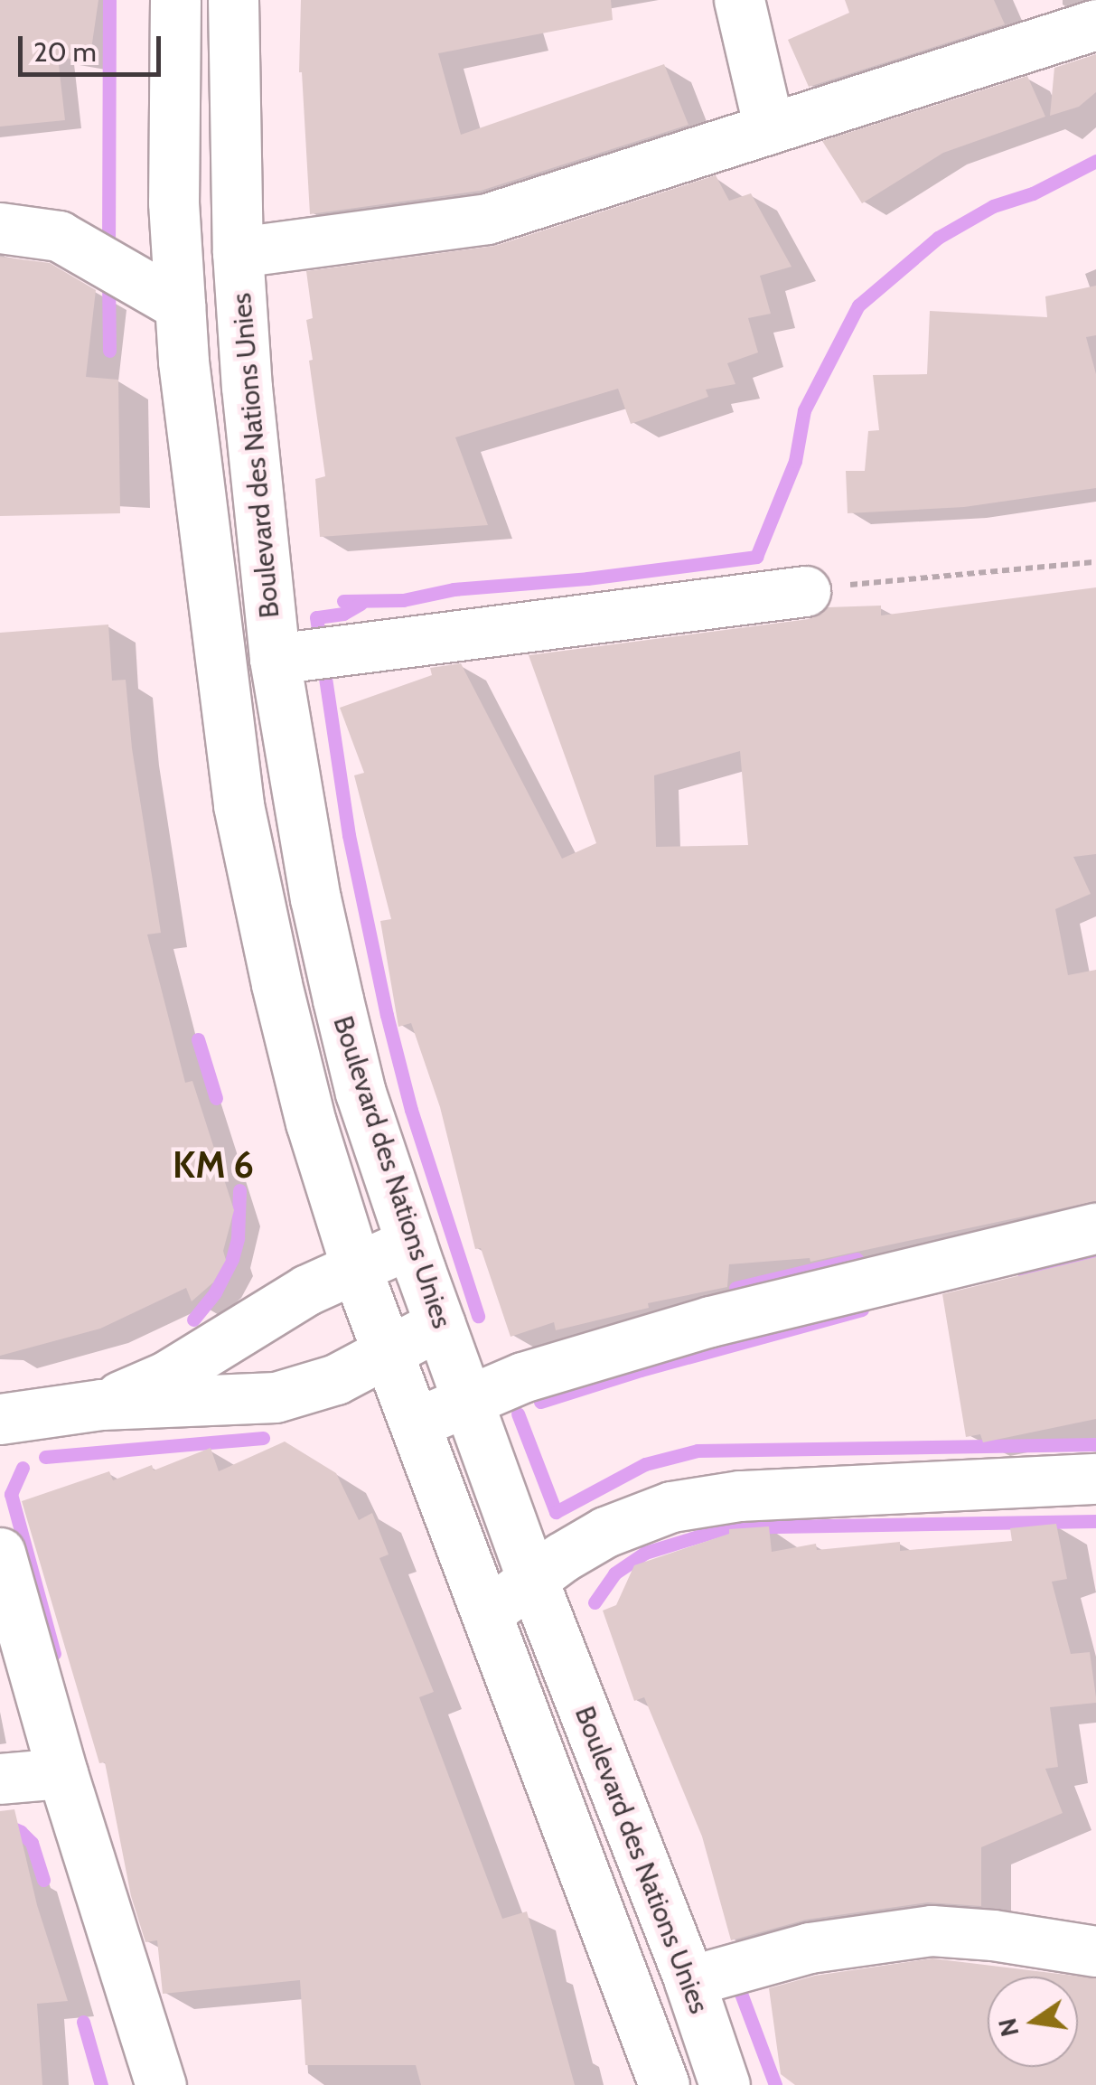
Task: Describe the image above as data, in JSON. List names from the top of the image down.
{
  "streets": {
    "street": ["Boulevard des Nations Unies"]
  },
  "districts": ["KM 6"],
  "scale_bar": "20 m",
  "north": "left"
}
